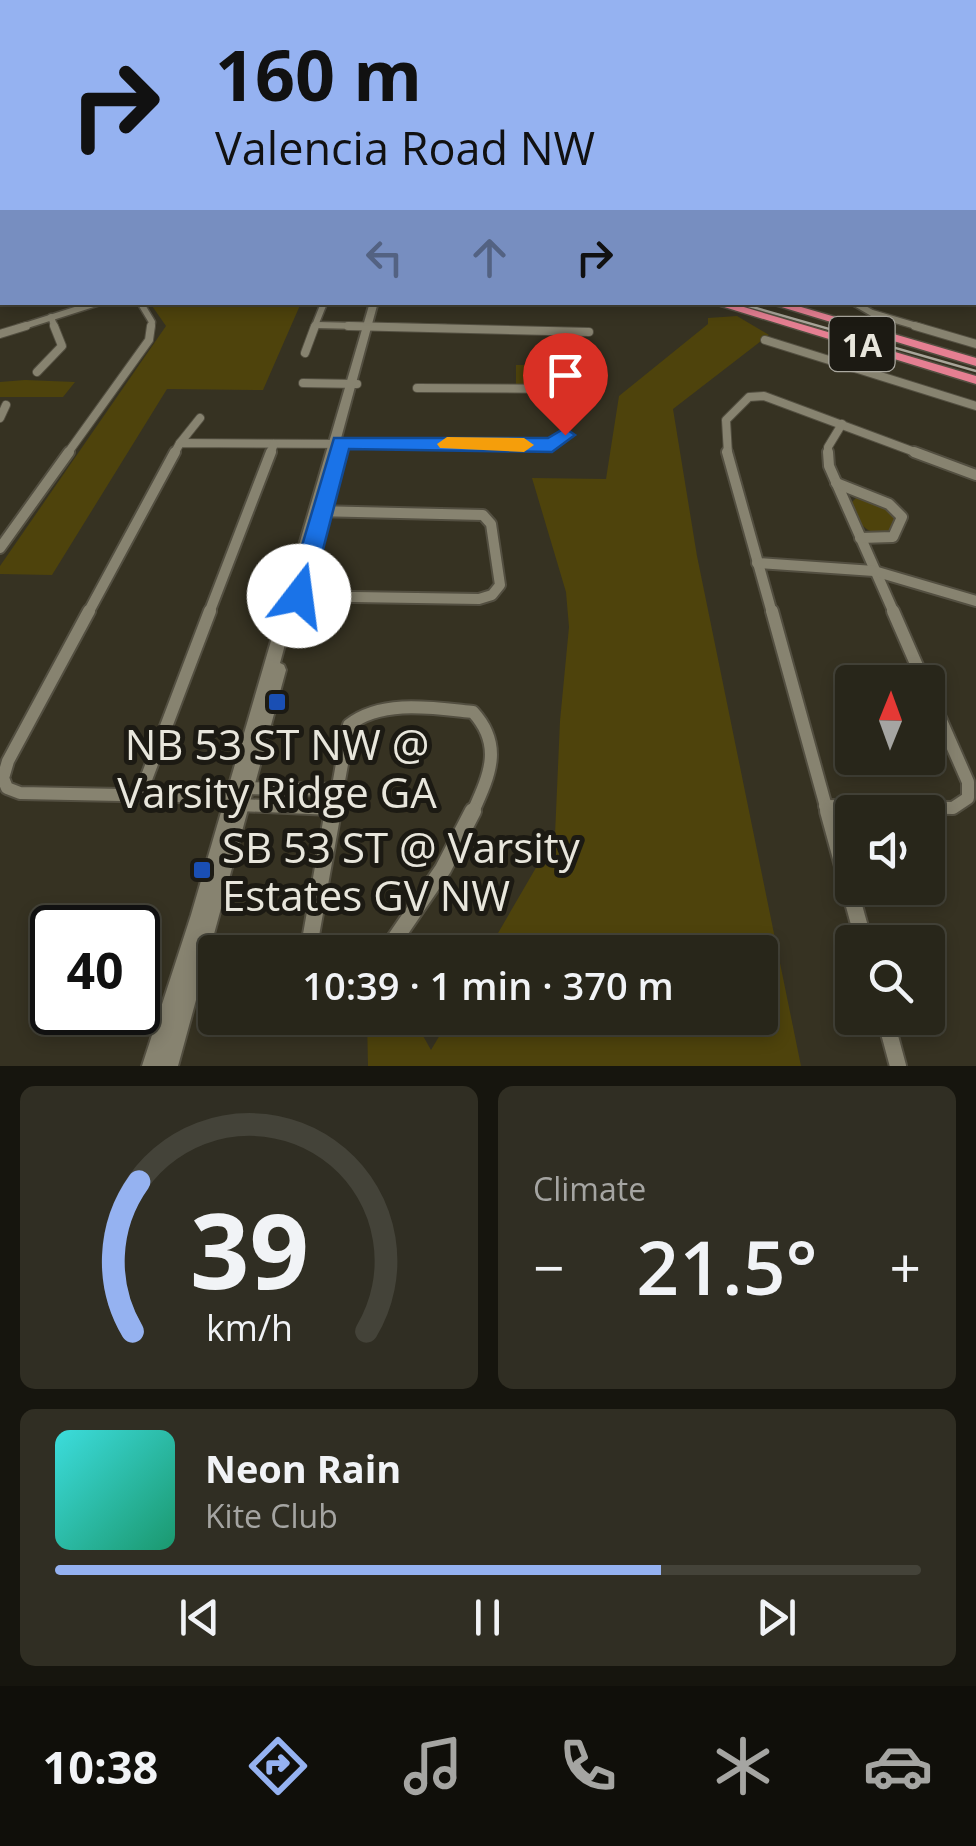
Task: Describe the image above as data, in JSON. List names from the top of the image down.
{
  "streets": {
    "highway": ["1A"]
  },
  "places": {
    "transit": ["NB 53 ST NW @ Varsity Ridge GA", "SB 53 ST @ Varsity Estates GV NW"]
  },
  "north": "top",
  "page": {
    "turn": ["160 m", "Valencia Road NW"],
    "limit": "40",
    "trip": "10:39 · 1 min · 370 m",
    "tile": "Climate",
    "heat": ["−", "21.5°", "+"],
    "song": ["Neon Rain", "Kite Club"],
    "tabs": "10:38",
    "gauge": ["39", "km/h"]
  }
}
